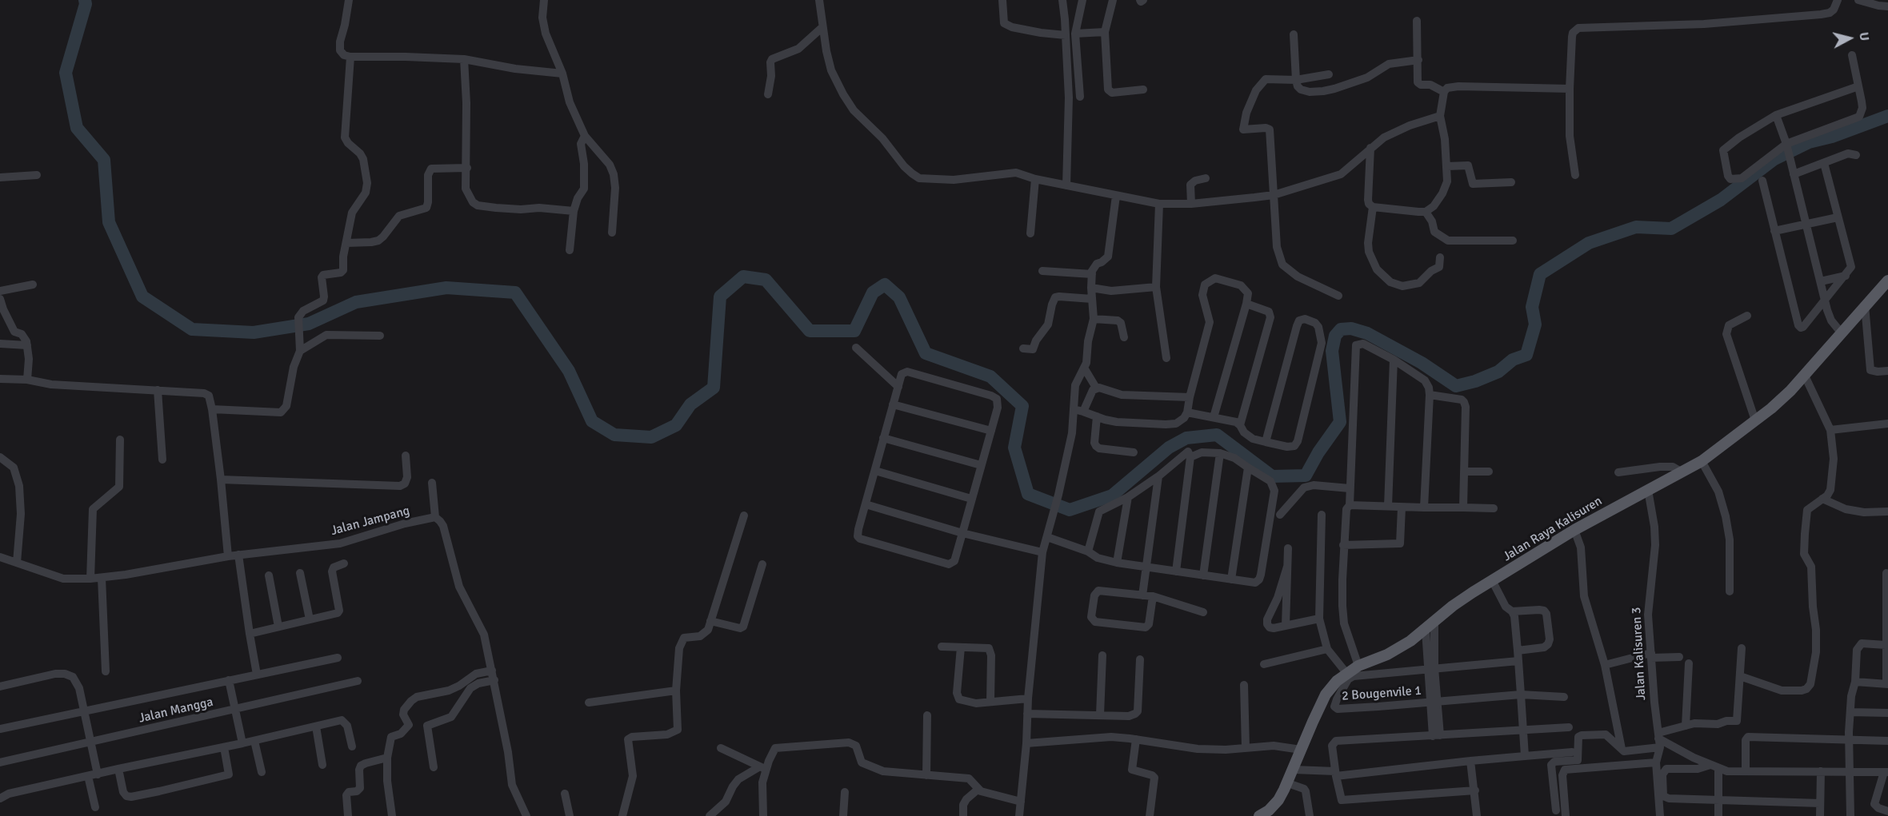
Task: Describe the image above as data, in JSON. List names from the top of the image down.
{
  "streets": {
    "main road": ["Jalan Raya Kalisuren"],
    "street": [
      "Jalan Jampang",
      "Jalan Kalisuren 3",
      "2 Bougenvile 1",
      "Jalan Mangga"
    ]
  },
  "crossings": [
    ["Jalan Raya Kalisuren", "Jalan Kalisuren 3"]
  ],
  "north": "right"
}
